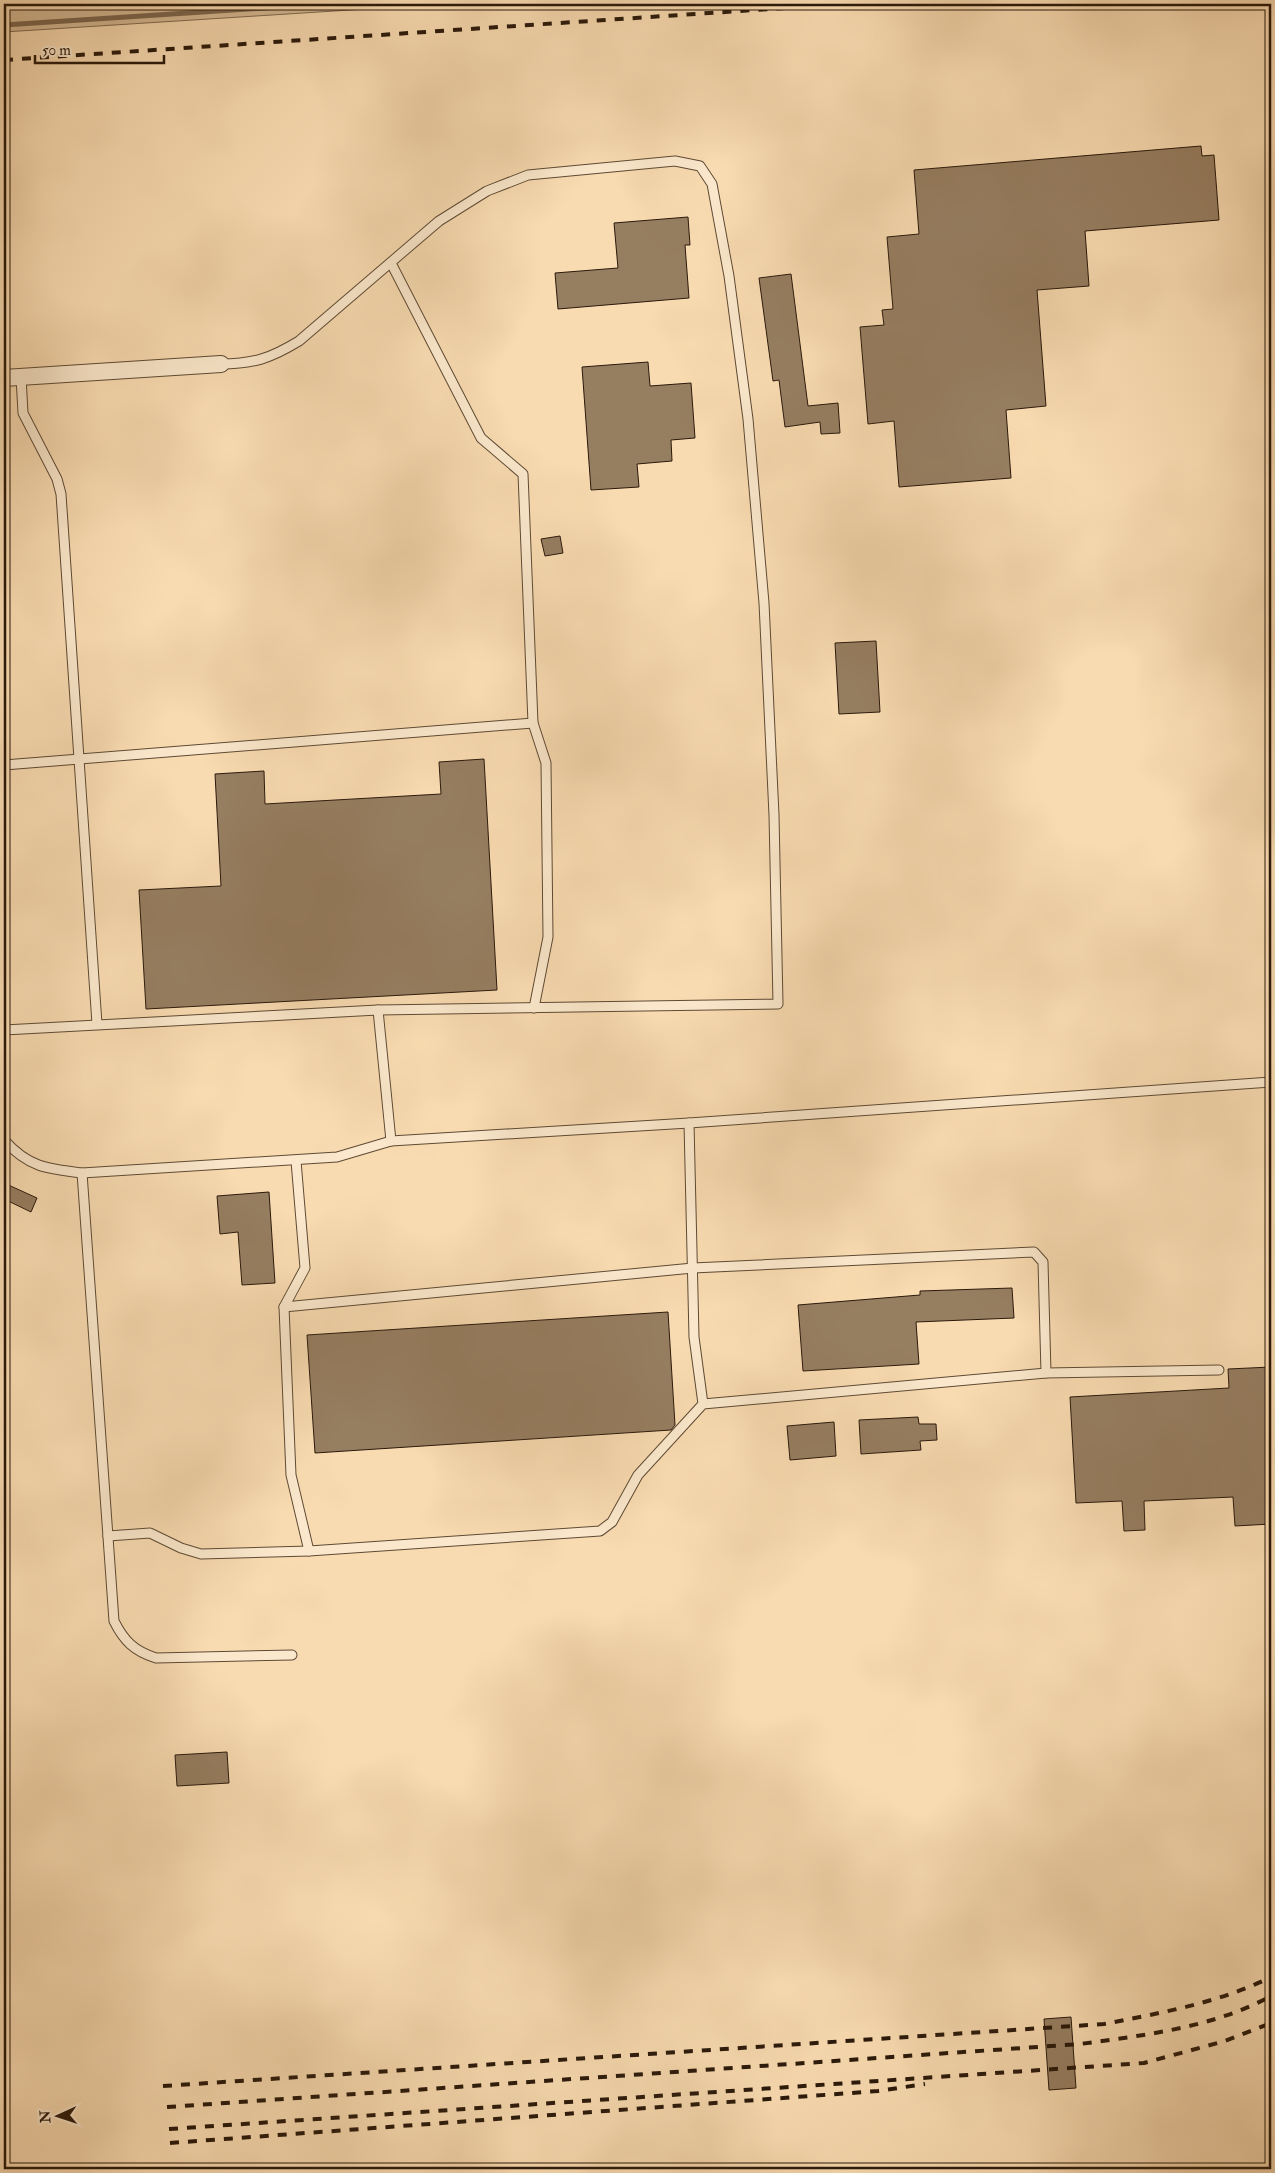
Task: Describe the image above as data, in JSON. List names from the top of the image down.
{
  "scale_bar": "50 m",
  "north": "left"
}
